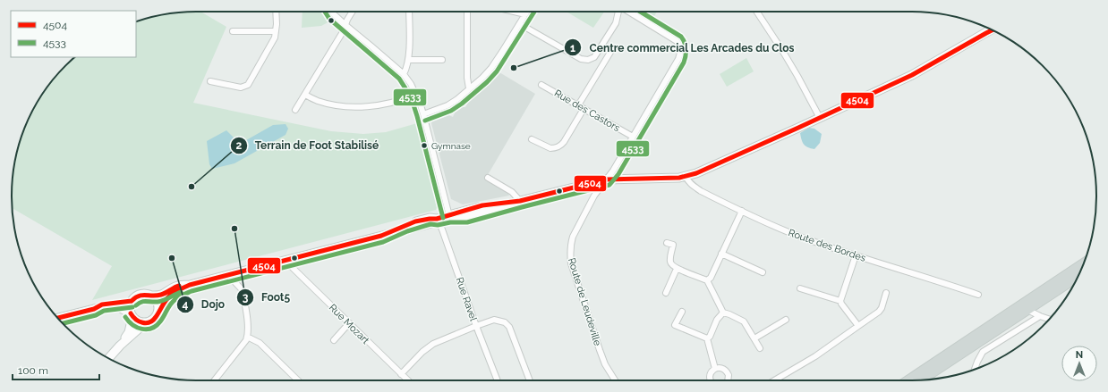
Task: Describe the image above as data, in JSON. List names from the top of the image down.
{
  "streets": {
    "street": [
      "Rue des Castors",
      "Route des Bordes",
      "Rue Ravel",
      "Route de Leudeville",
      "Rue Mozart"
    ]
  },
  "crossings": [
    ["Rue des Castors", "Route de Leudeville"]
  ],
  "places": [
    "Centre commercial Les Arcades du Clos",
    "Gymnase",
    "Terrain de Foot Stabilisé",
    "Foot5",
    "Dojo"
  ],
  "lines": ["transit line 4533", "transit line 4504"],
  "legend": ["4504", "4533"],
  "scale_bar": "100 m",
  "north": "top"
}
